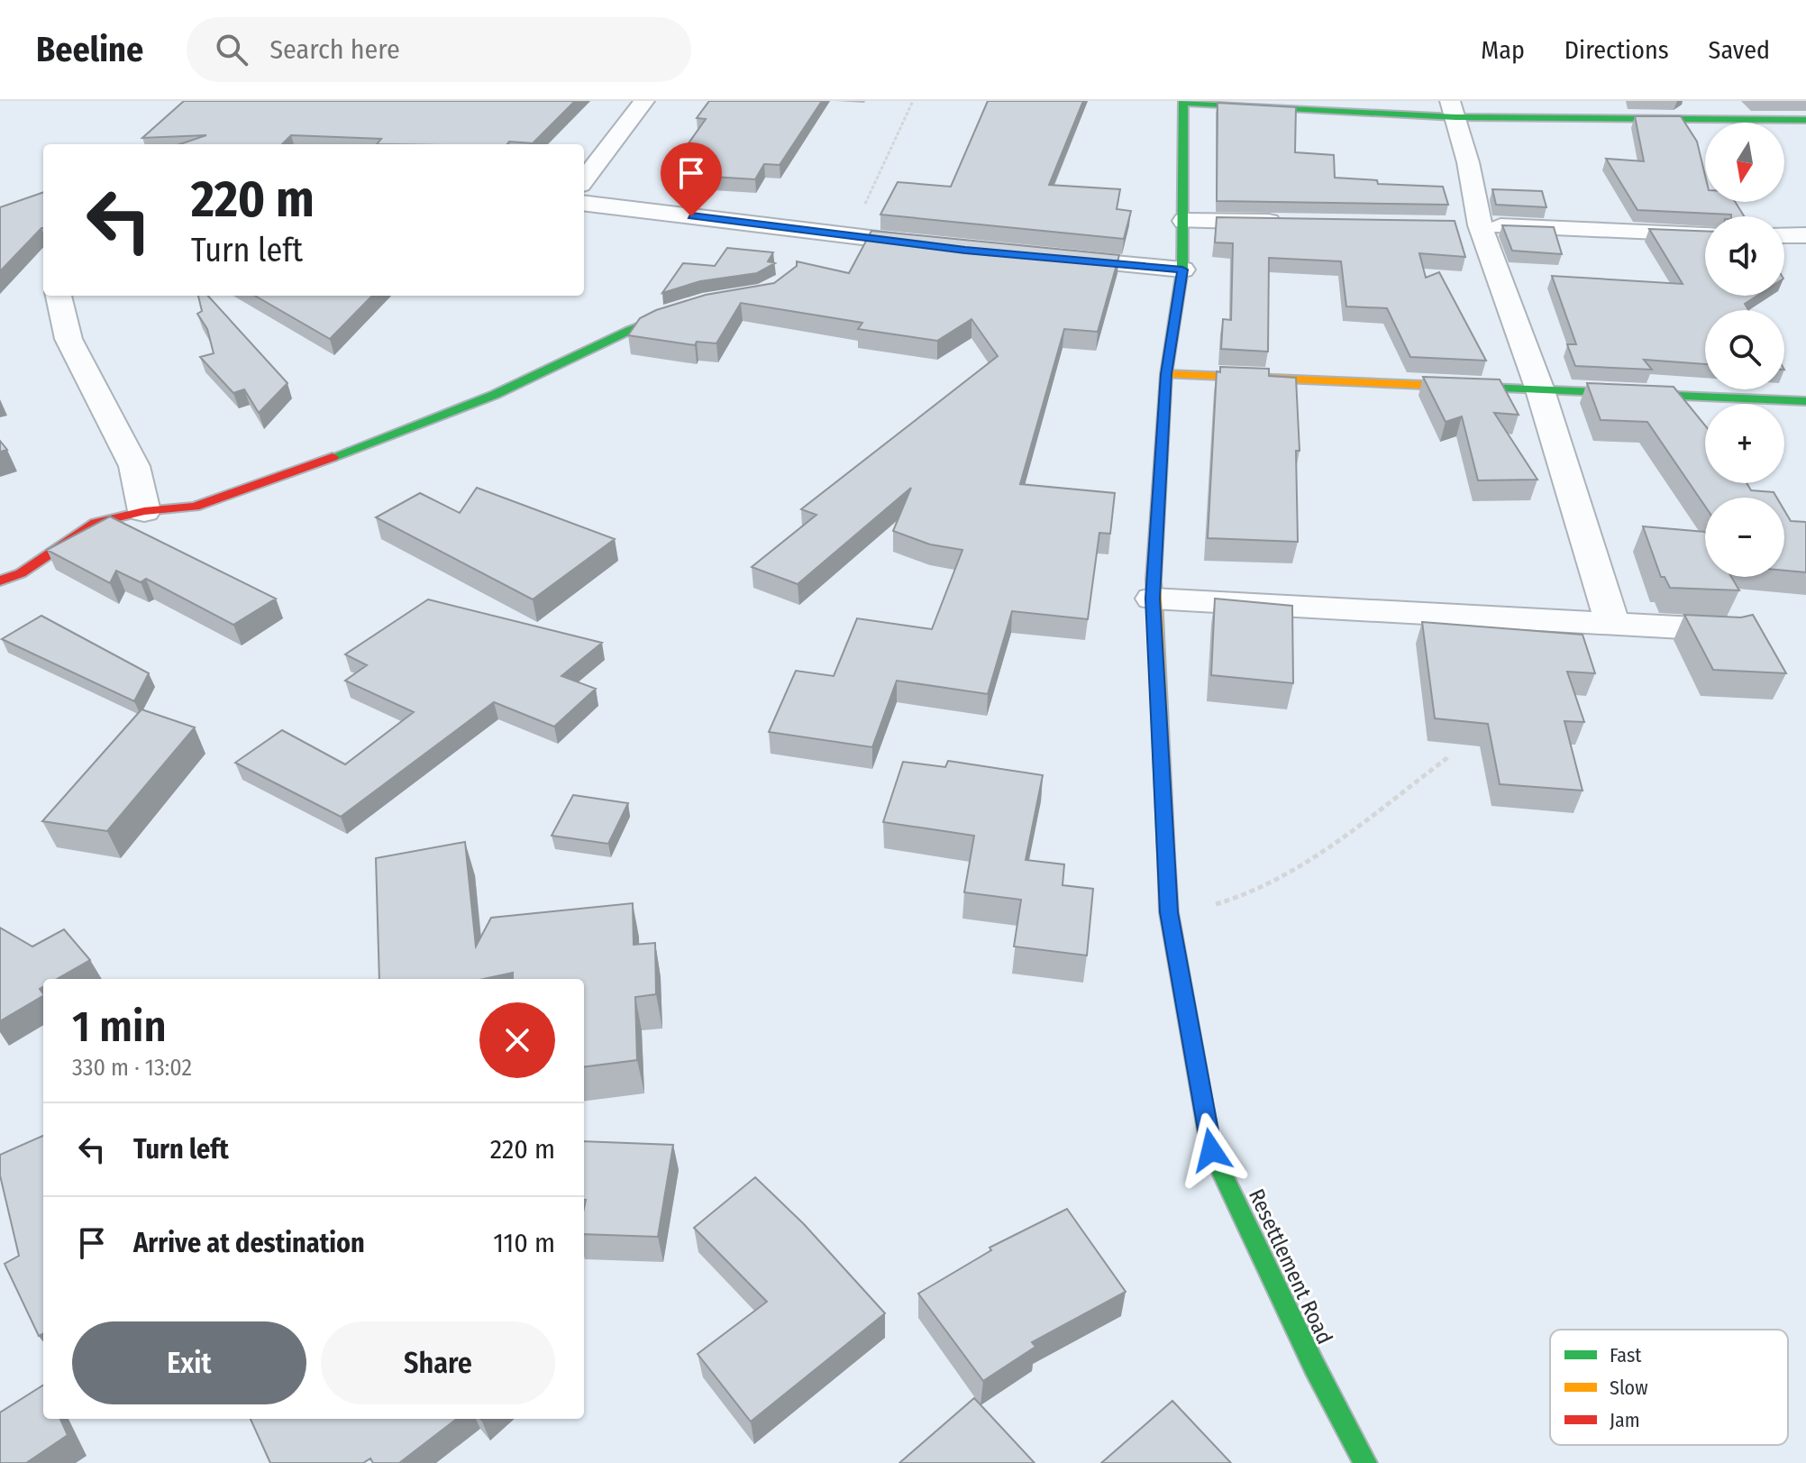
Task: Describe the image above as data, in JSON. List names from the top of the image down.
{
  "streets": {
    "street": ["Resettlement Road"]
  },
  "legend": ["Fast", "Slow", "Jam"],
  "north": "bottom",
  "page": {
    "header": "Beeline",
    "search": "Search here",
    "nav": ["Map", "Directions", "Saved"],
    "map_buttons": ["+", "−"],
    "turn": ["220 m", "Turn left"],
    "heading": ["1 min", "330 m · 13:02"],
    "list": [
      {
        "name": "Turn left",
        "value": "220 m"
      },
      {
        "name": "Arrive at destination",
        "value": "110 m"
      }
    ],
    "buttons": ["Exit", "Share"]
  }
}
